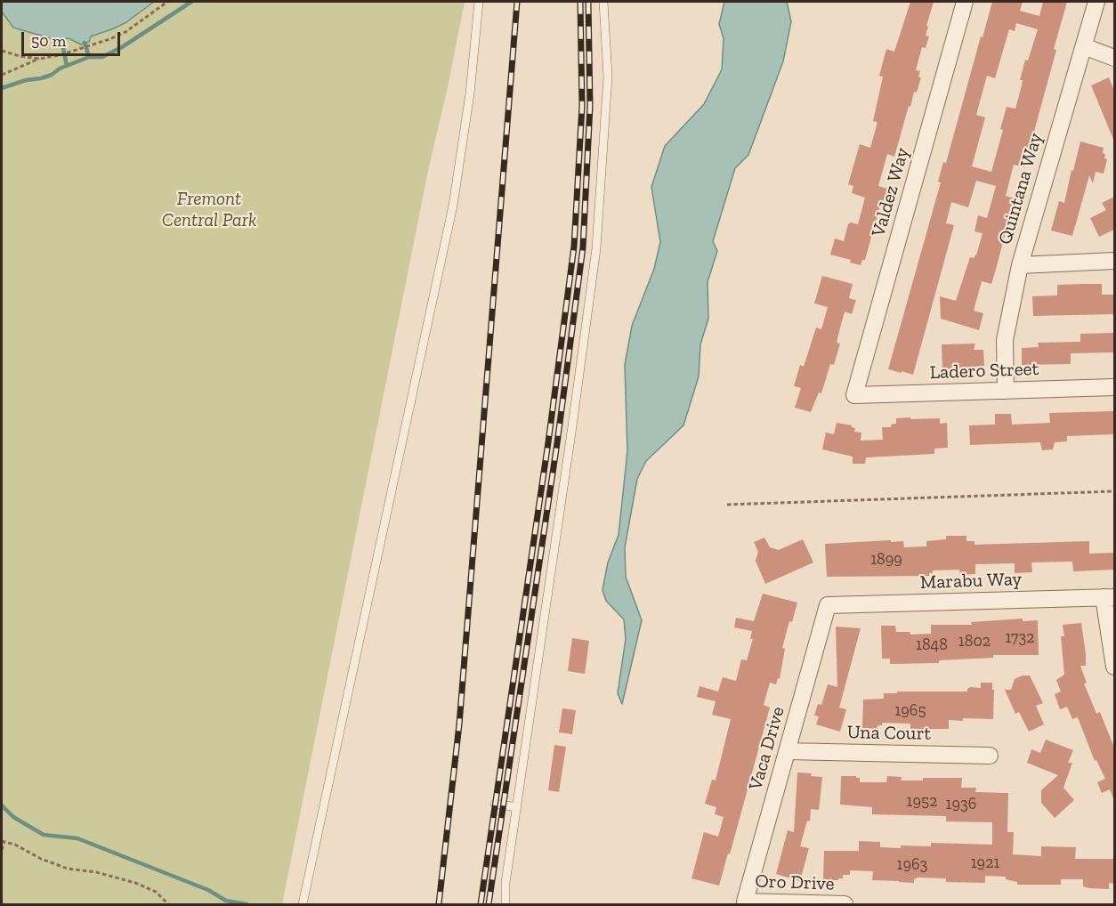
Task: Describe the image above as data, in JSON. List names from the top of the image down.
{
  "streets": {
    "street": [
      "Quintana Way",
      "Valdez Way",
      "Ladero Street",
      "Marabu Way",
      "Una Court",
      "Vaca Drive",
      "Oro Drive"
    ]
  },
  "crossings": [
    ["Quintana Way", "Ladero Street"],
    ["Valdez Way", "Ladero Street"],
    ["Marabu Way", "Vaca Drive"],
    ["Una Court", "Vaca Drive"],
    ["Vaca Drive", "Oro Drive"]
  ],
  "parks": ["Fremont Central Park"],
  "house_numbers": [
    "1899",
    "1732",
    "1802",
    "1848",
    "1965",
    "1952",
    "1936",
    "1921",
    "1963"
  ],
  "scale_bar": "50 m"
}
